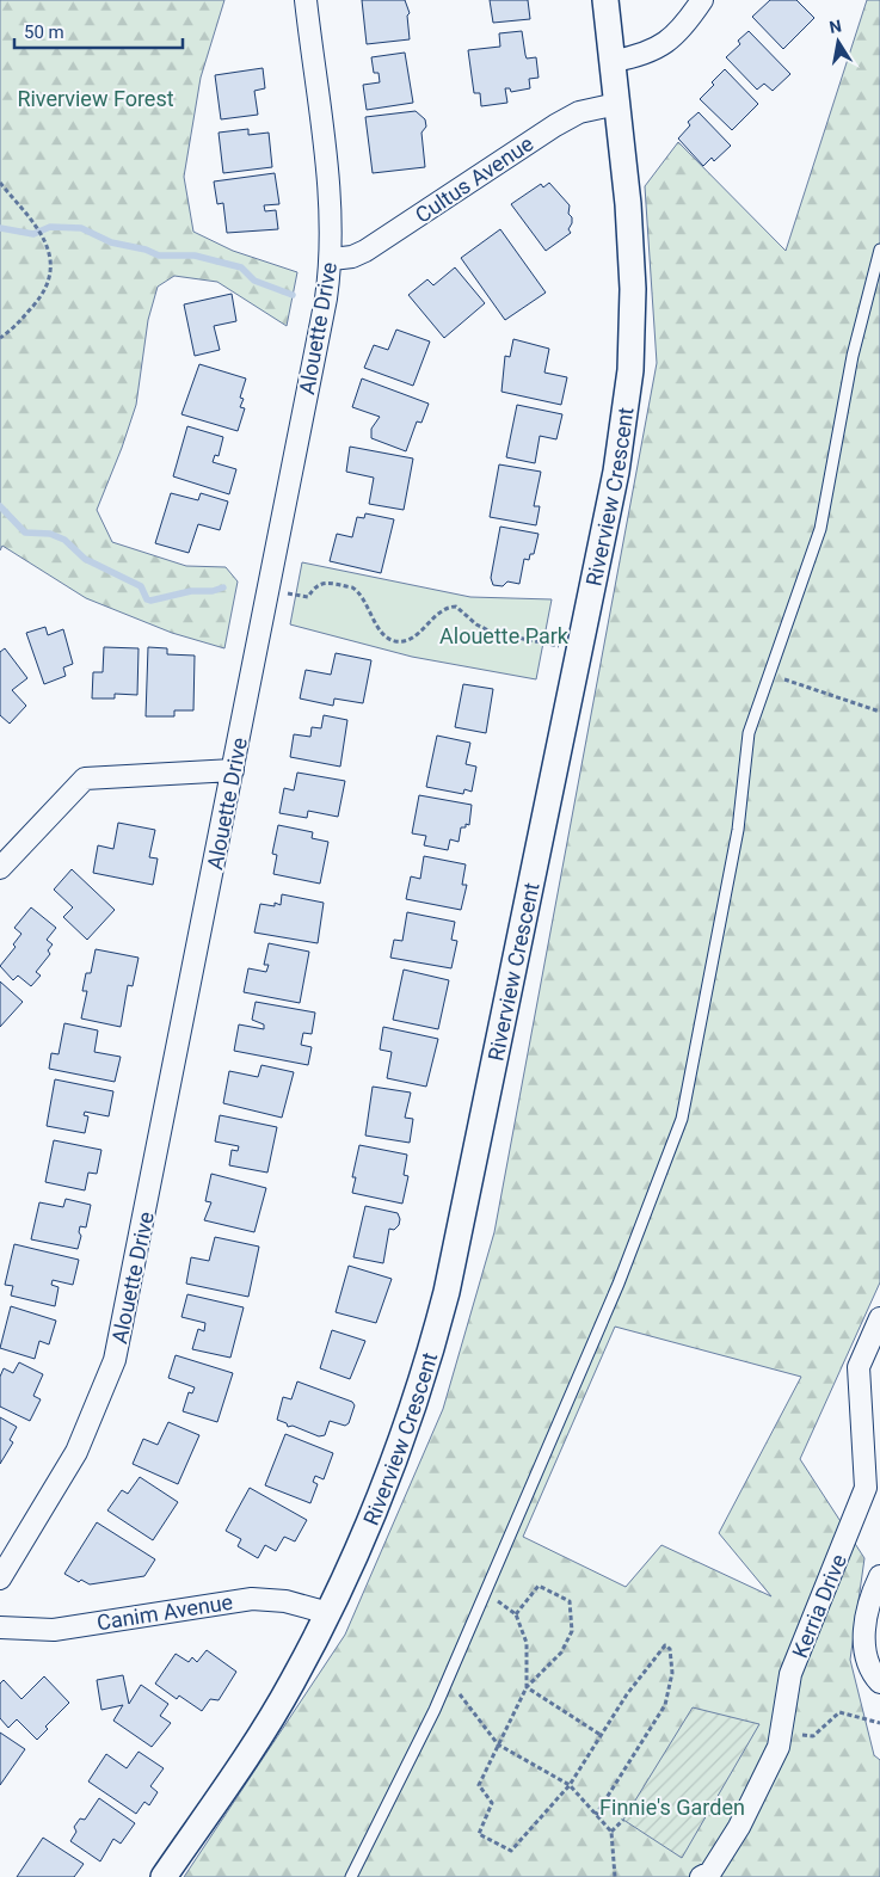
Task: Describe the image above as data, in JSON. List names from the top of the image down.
{
  "streets": {
    "street": [
      "Cultus Avenue",
      "Alouette Drive",
      "Riverview Crescent",
      "Kerria Drive",
      "Canim Avenue"
    ]
  },
  "crossings": [
    ["Cultus Avenue", "Alouette Drive"],
    ["Cultus Avenue", "Riverview Crescent"],
    ["Riverview Crescent", "Canim Avenue"]
  ],
  "parks": ["Riverview Forest", "Alouette Park", "Finnie's Garden"],
  "scale_bar": "50 m",
  "north": "top"
}
